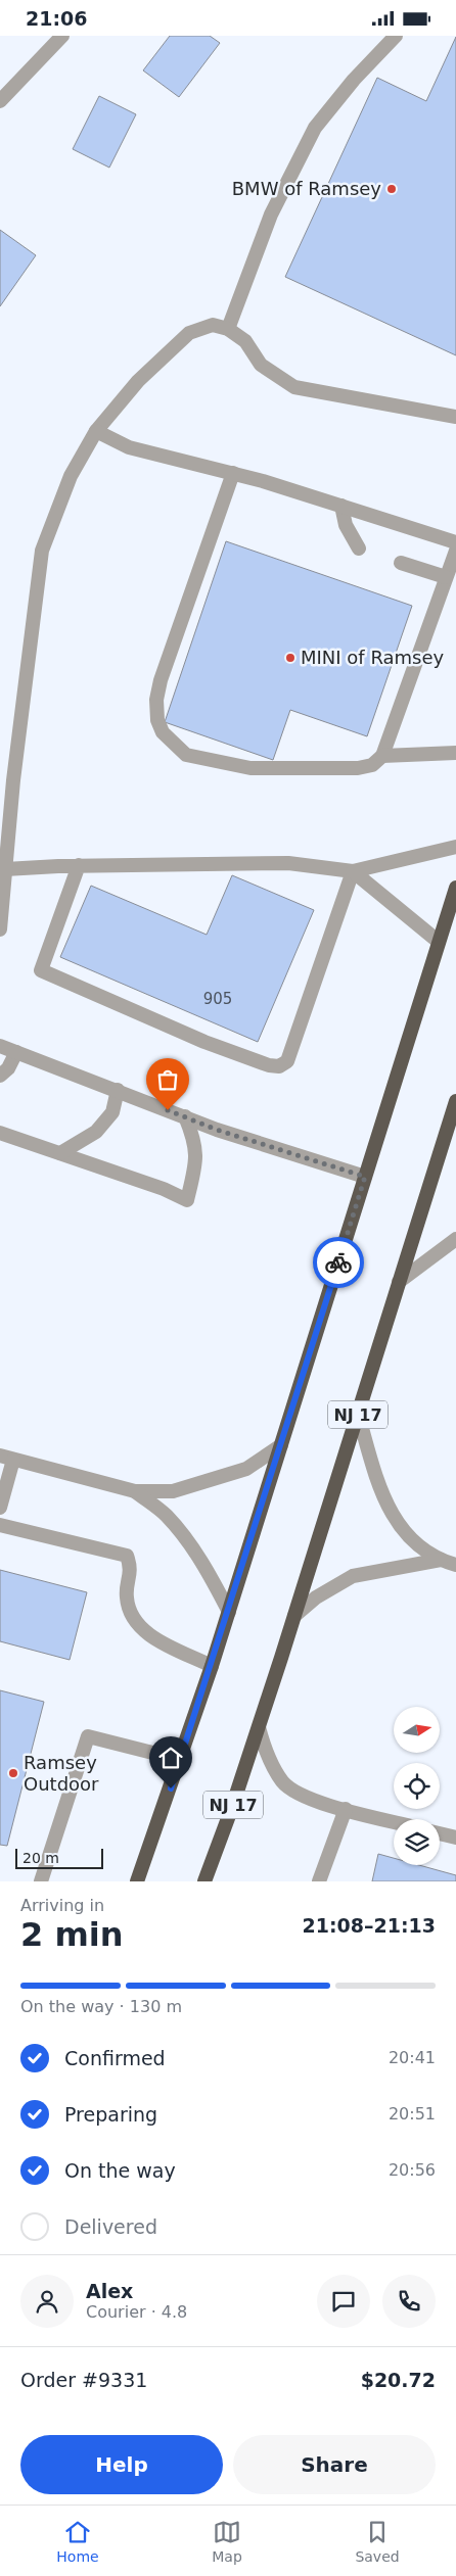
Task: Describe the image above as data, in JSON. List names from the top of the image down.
{
  "streets": {
    "highway": ["NJ 17"]
  },
  "places": ["BMW of Ramsey", "MINI of Ramsey", "Ramsey Outdoor"],
  "house_numbers": ["905"],
  "scale_bar": "20 m",
  "north": "right",
  "page": {
    "status": "21:06",
    "scale": "20 m",
    "heading": ["2 min", "Arriving in", "21:08–21:13"],
    "panel": [
      "Alex",
      "Courier · 4.8",
      "Order #9331",
      "$20.72"
    ],
    "bar": "On the way · 130 m",
    "list": [
      ["Confirmed", "20:41"],
      ["Preparing", "20:51"],
      ["On the way", "20:56"],
      "Delivered"
    ],
    "buttons": ["Help", "Share"],
    "tabs": ["Home", "Map", "Saved"]
  }
}
